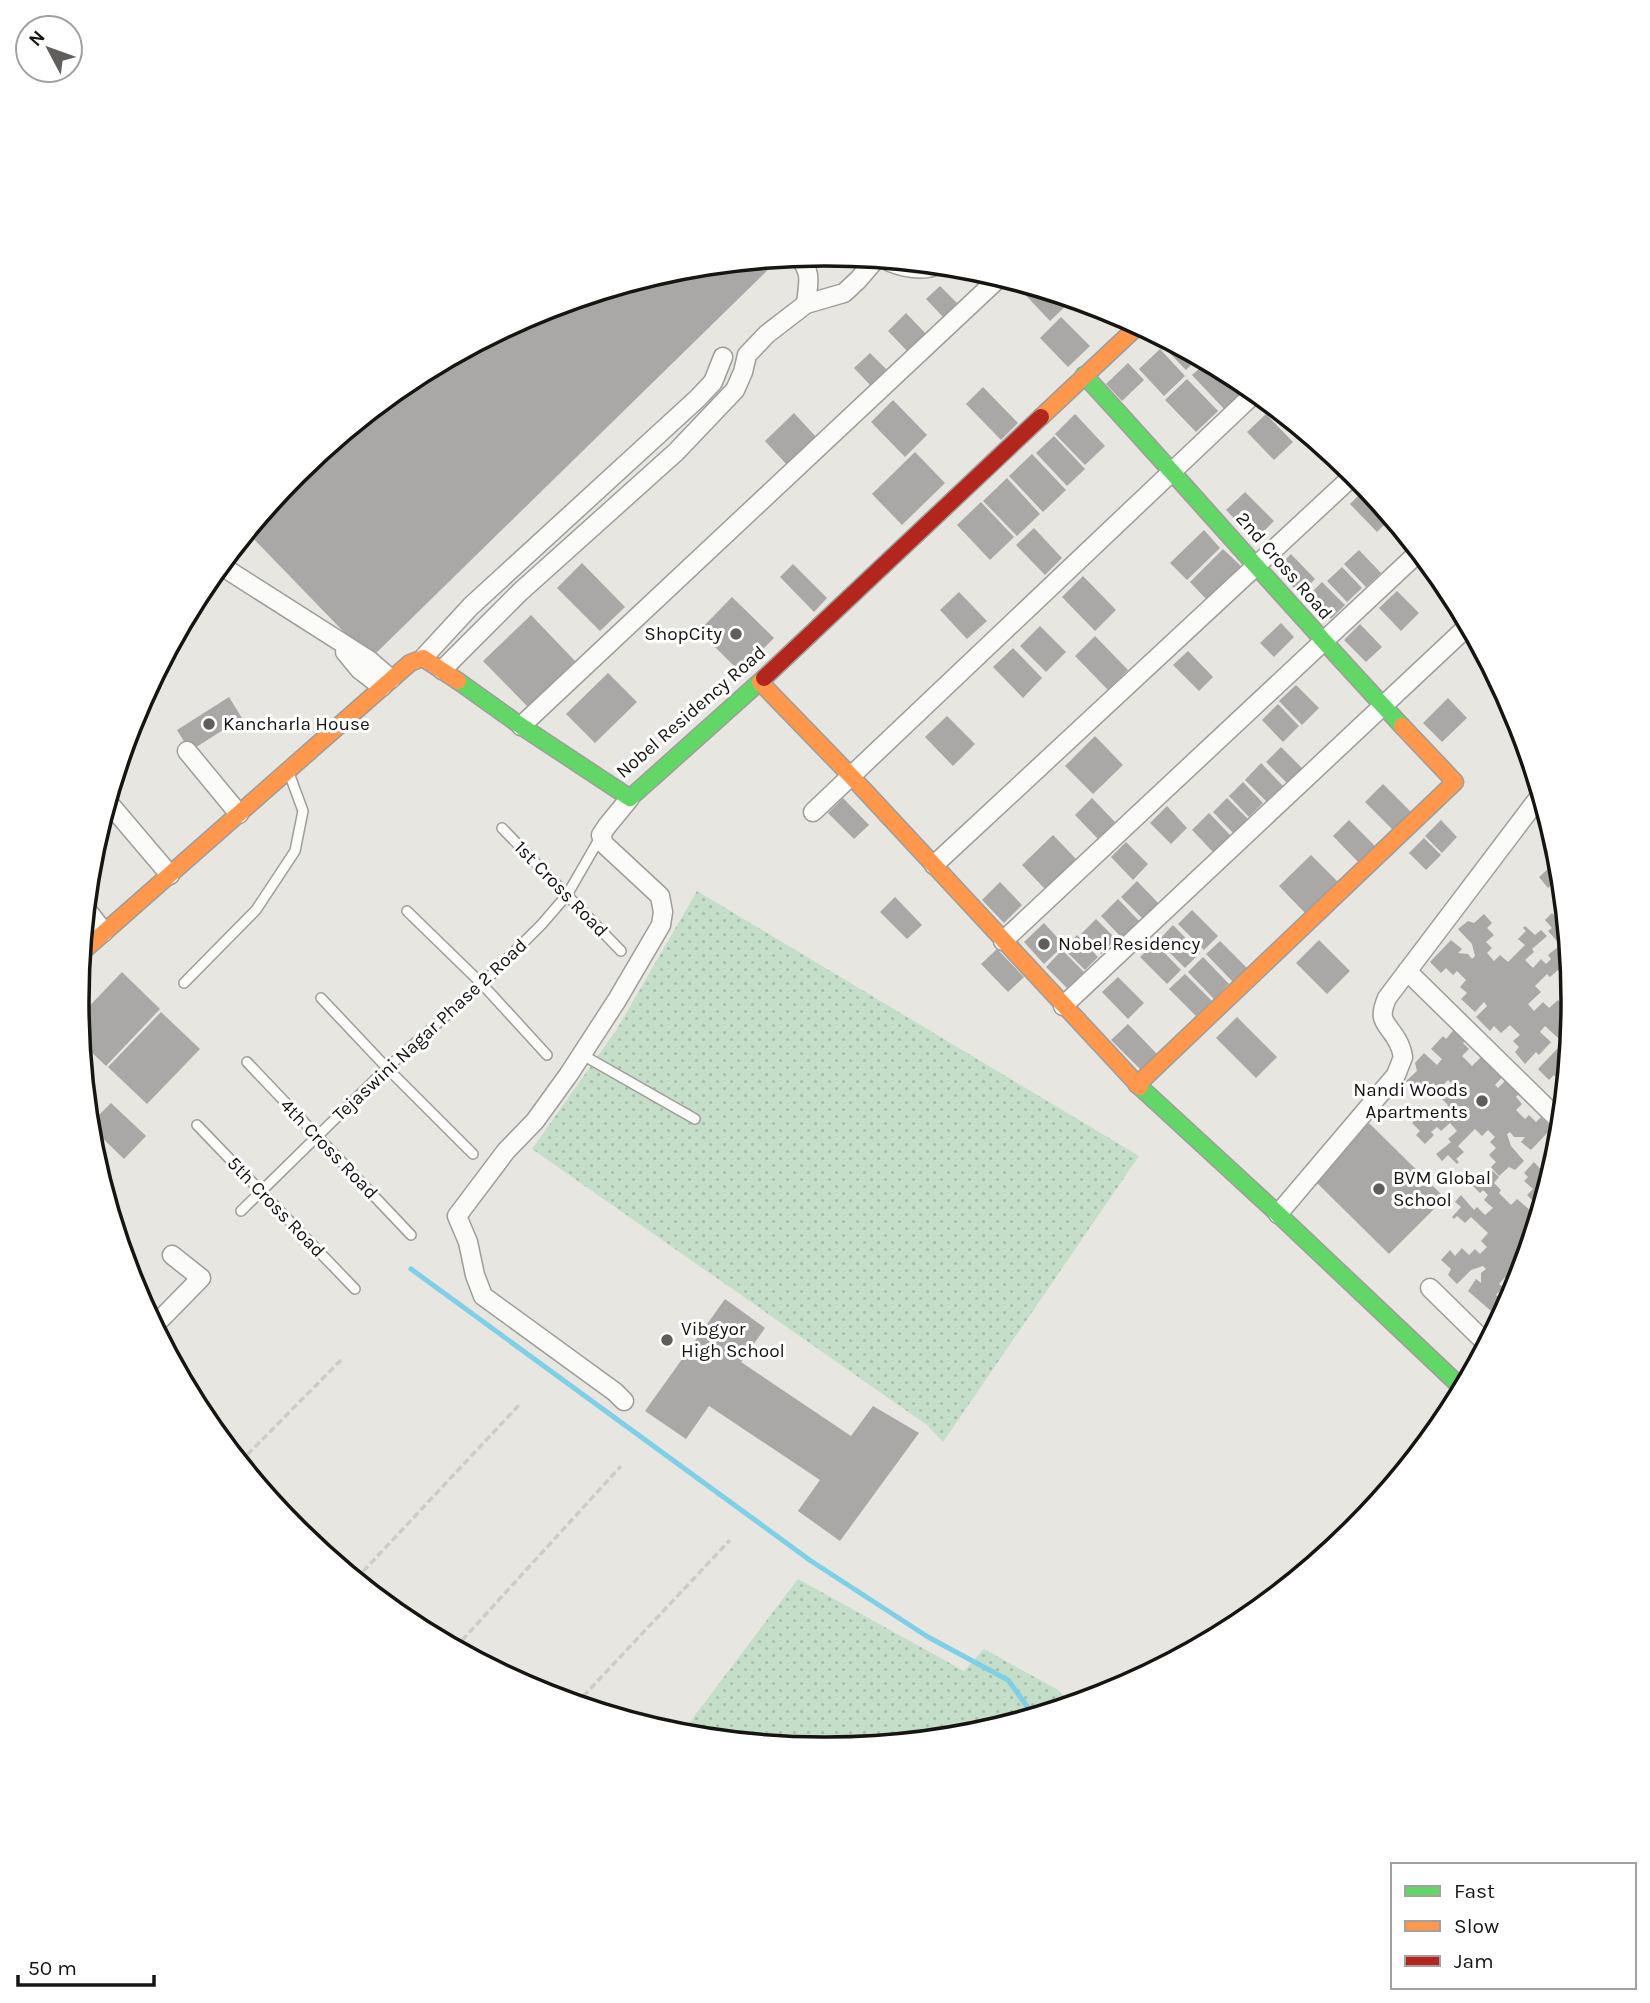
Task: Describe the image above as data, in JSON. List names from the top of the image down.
{
  "streets": {
    "street": ["2nd Cross Road", "Nobel Residency Road"],
    "lane": [
      "1st Cross Road",
      "Tejaswini Nagar Phase 2 Road",
      "4th Cross Road",
      "5th Cross Road"
    ]
  },
  "crossings": [
    ["2nd Cross Road", "Nobel Residency Road"],
    ["1st Cross Road", "Tejaswini Nagar Phase 2 Road"],
    ["Tejaswini Nagar Phase 2 Road", "4th Cross Road"],
    ["Tejaswini Nagar Phase 2 Road", "5th Cross Road"]
  ],
  "places": [
    "ShopCity",
    "Kancharla House",
    "Nobel Residency",
    "Nandi Woods Apartments",
    "BVM Global School",
    "Vibgyor High School"
  ],
  "legend": ["Fast", "Slow", "Jam"],
  "scale_bar": "50 m",
  "north": "top left"
}
